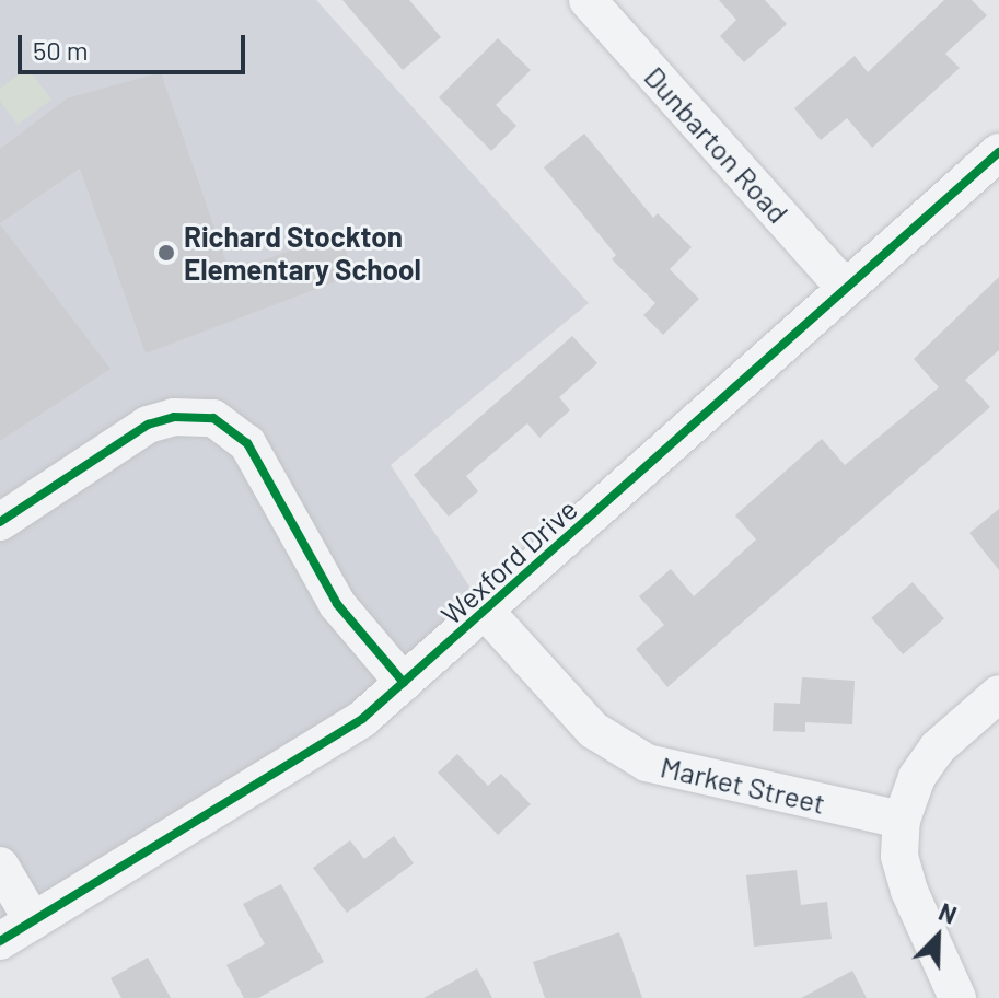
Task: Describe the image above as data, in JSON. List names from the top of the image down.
{
  "streets": {
    "street": ["Dunbarton Road", "Wexford Drive", "Market Street"]
  },
  "crossings": [
    ["Dunbarton Road", "Wexford Drive"],
    ["Wexford Drive", "Market Street"]
  ],
  "places": ["Richard Stockton Elementary School"],
  "scale_bar": "50 m",
  "north": "top right"
}
